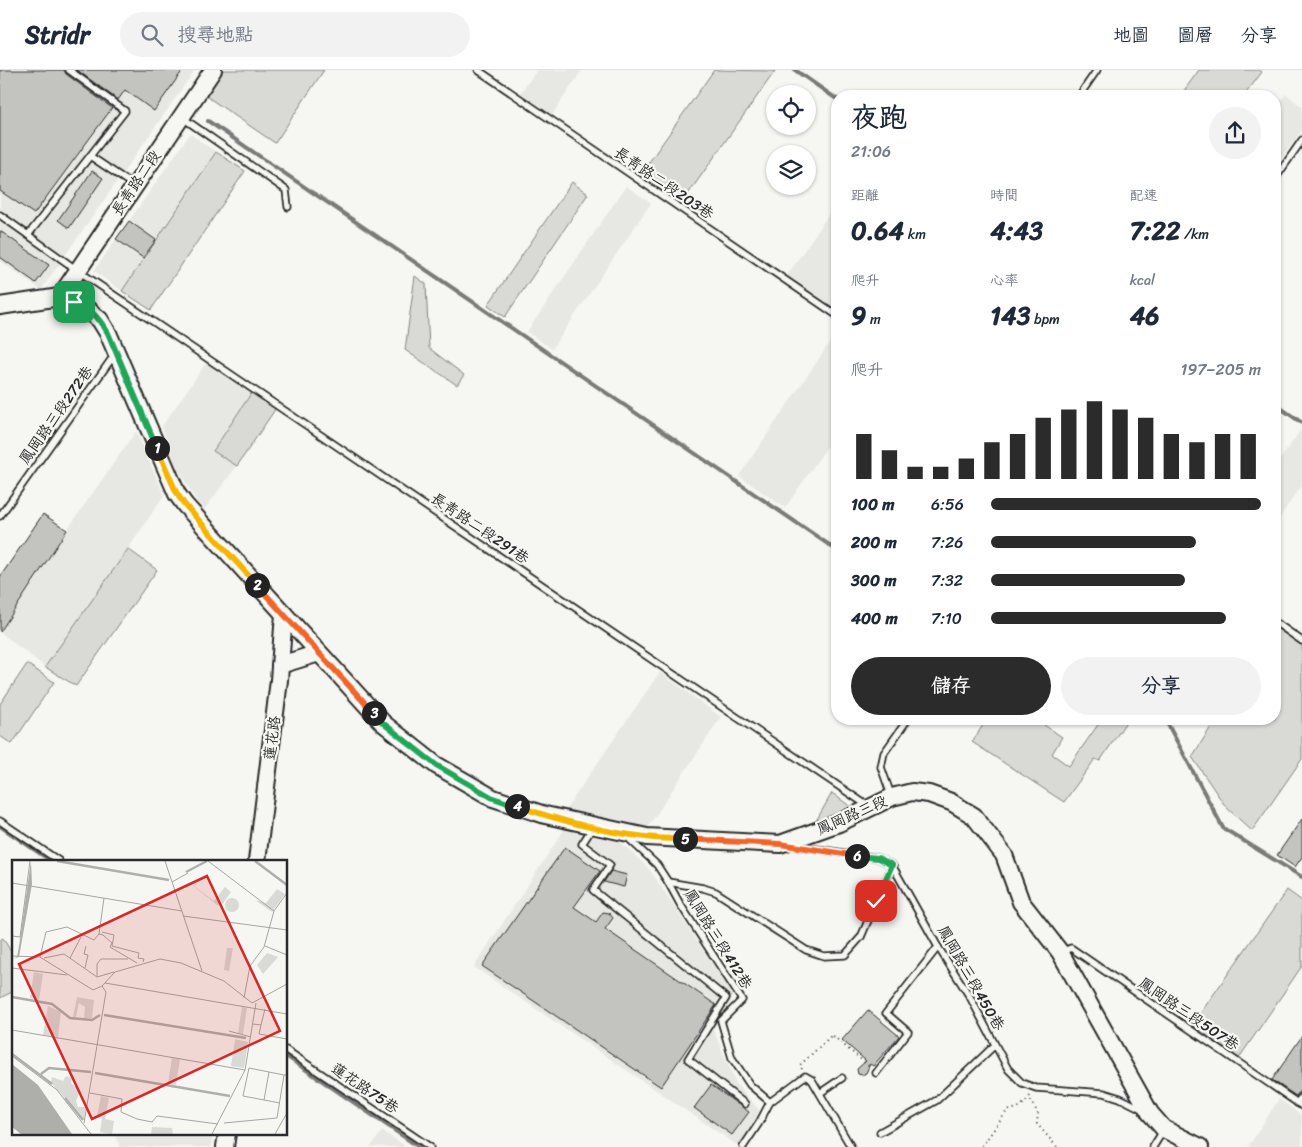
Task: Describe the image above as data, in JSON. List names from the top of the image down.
{
  "streets": {
    "street": ["長青路二段", "蓮花路", "鳳岡路三段"],
    "lane": [
      "長青路二段203巷",
      "鳳岡路三段272巷",
      "長青路二段291巷",
      "鳳岡路三段412巷",
      "鳳岡路三段450巷",
      "鳳岡路三段507巷",
      "蓮花路75巷"
    ]
  },
  "crossings": [
    ["長青路二段", "長青路二段291巷"],
    ["長青路二段", "鳳岡路三段"],
    ["鳳岡路三段272巷", "鳳岡路三段"],
    ["長青路二段291巷", "鳳岡路三段"],
    ["蓮花路", "鳳岡路三段"],
    ["鳳岡路三段", "鳳岡路三段412巷"],
    ["鳳岡路三段", "鳳岡路三段450巷"],
    ["鳳岡路三段", "鳳岡路三段507巷"]
  ],
  "page": {
    "header": "Stridr",
    "search": "搜尋地點",
    "nav": ["地圖", "圖層", "分享"],
    "heading": ["夜跑", "21:06"],
    "stats": [
      ["距離", "0.64 km"],
      ["時間", "4:43"],
      ["配速", "7:22 /km"],
      ["爬升", "9 m"],
      ["心率", "143 bpm"],
      ["kcal", "46"]
    ],
    "chart": ["爬升", "197–205 m"],
    "pins": [
      "1",
      "2",
      "3",
      "4",
      "5",
      "6"
    ],
    "list": [
      {
        "name": "100 m",
        "note": "6:56"
      },
      {
        "name": "200 m",
        "note": "7:26"
      },
      {
        "name": "300 m",
        "note": "7:32"
      },
      {
        "name": "400 m",
        "note": "7:10"
      }
    ],
    "buttons": ["儲存", "分享"]
  }
}
